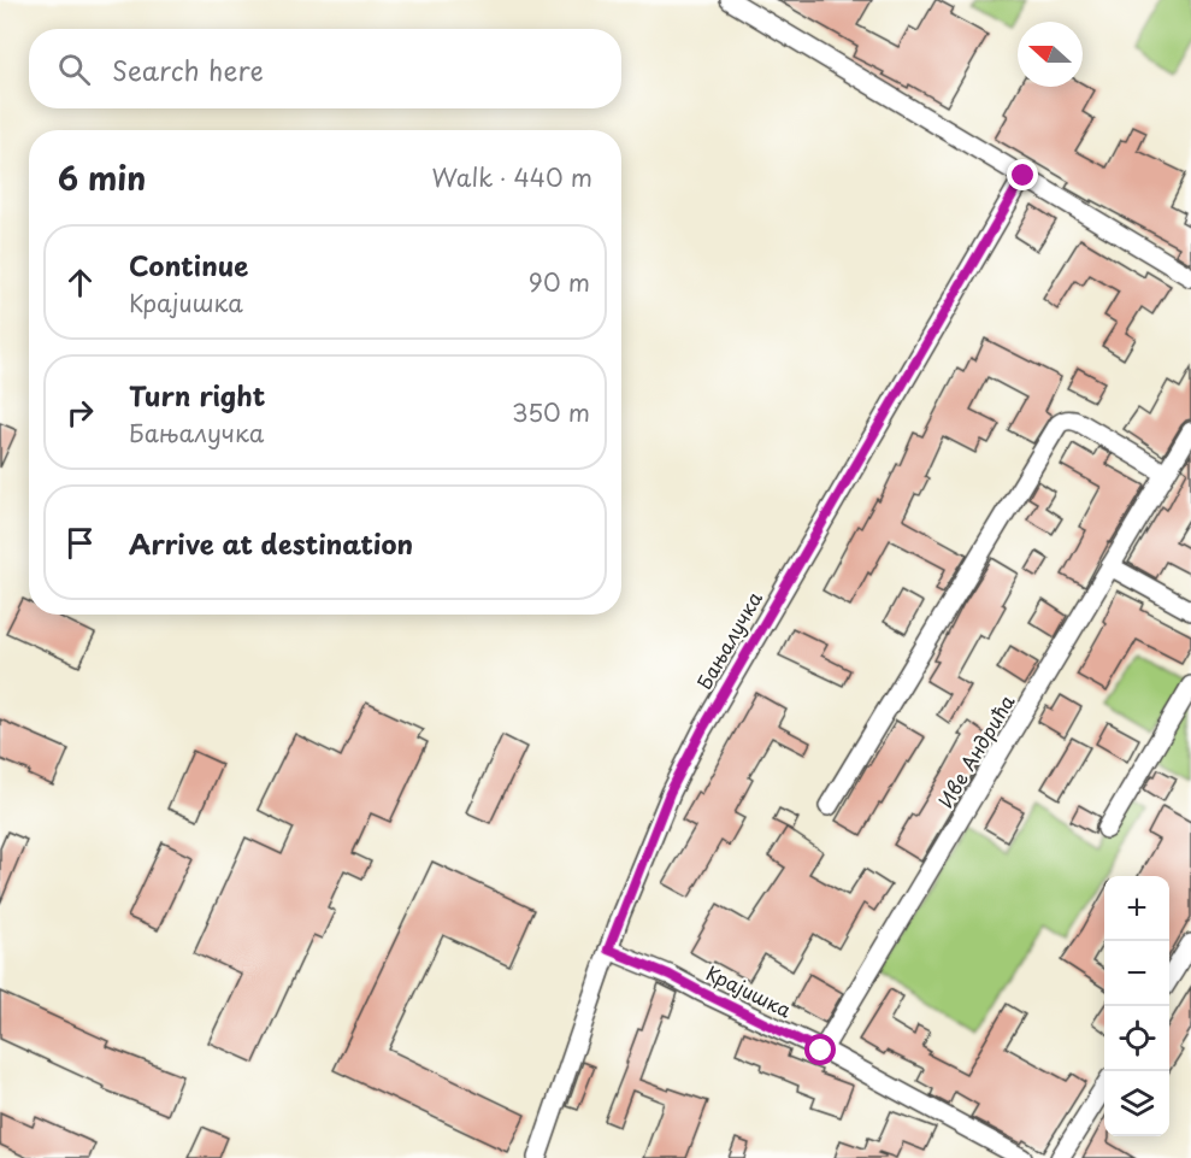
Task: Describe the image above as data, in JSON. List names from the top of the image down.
{
  "streets": {
    "street": ["Бањалучка", "Иве Андрића", "Крајишка"]
  },
  "crossings": [
    ["Бањалучка", "Крајишка"],
    ["Иве Андрића", "Крајишка"]
  ],
  "north": "left",
  "page": {
    "search": "Search here",
    "heading": ["6 min", "Walk · 440 m"],
    "list": [
      ["Continue", "Крајишка", "90 m"],
      ["Turn right", "Бањалучка", "350 m"],
      "Arrive at destination"
    ],
    "map_buttons": ["+", "−"]
  }
}
